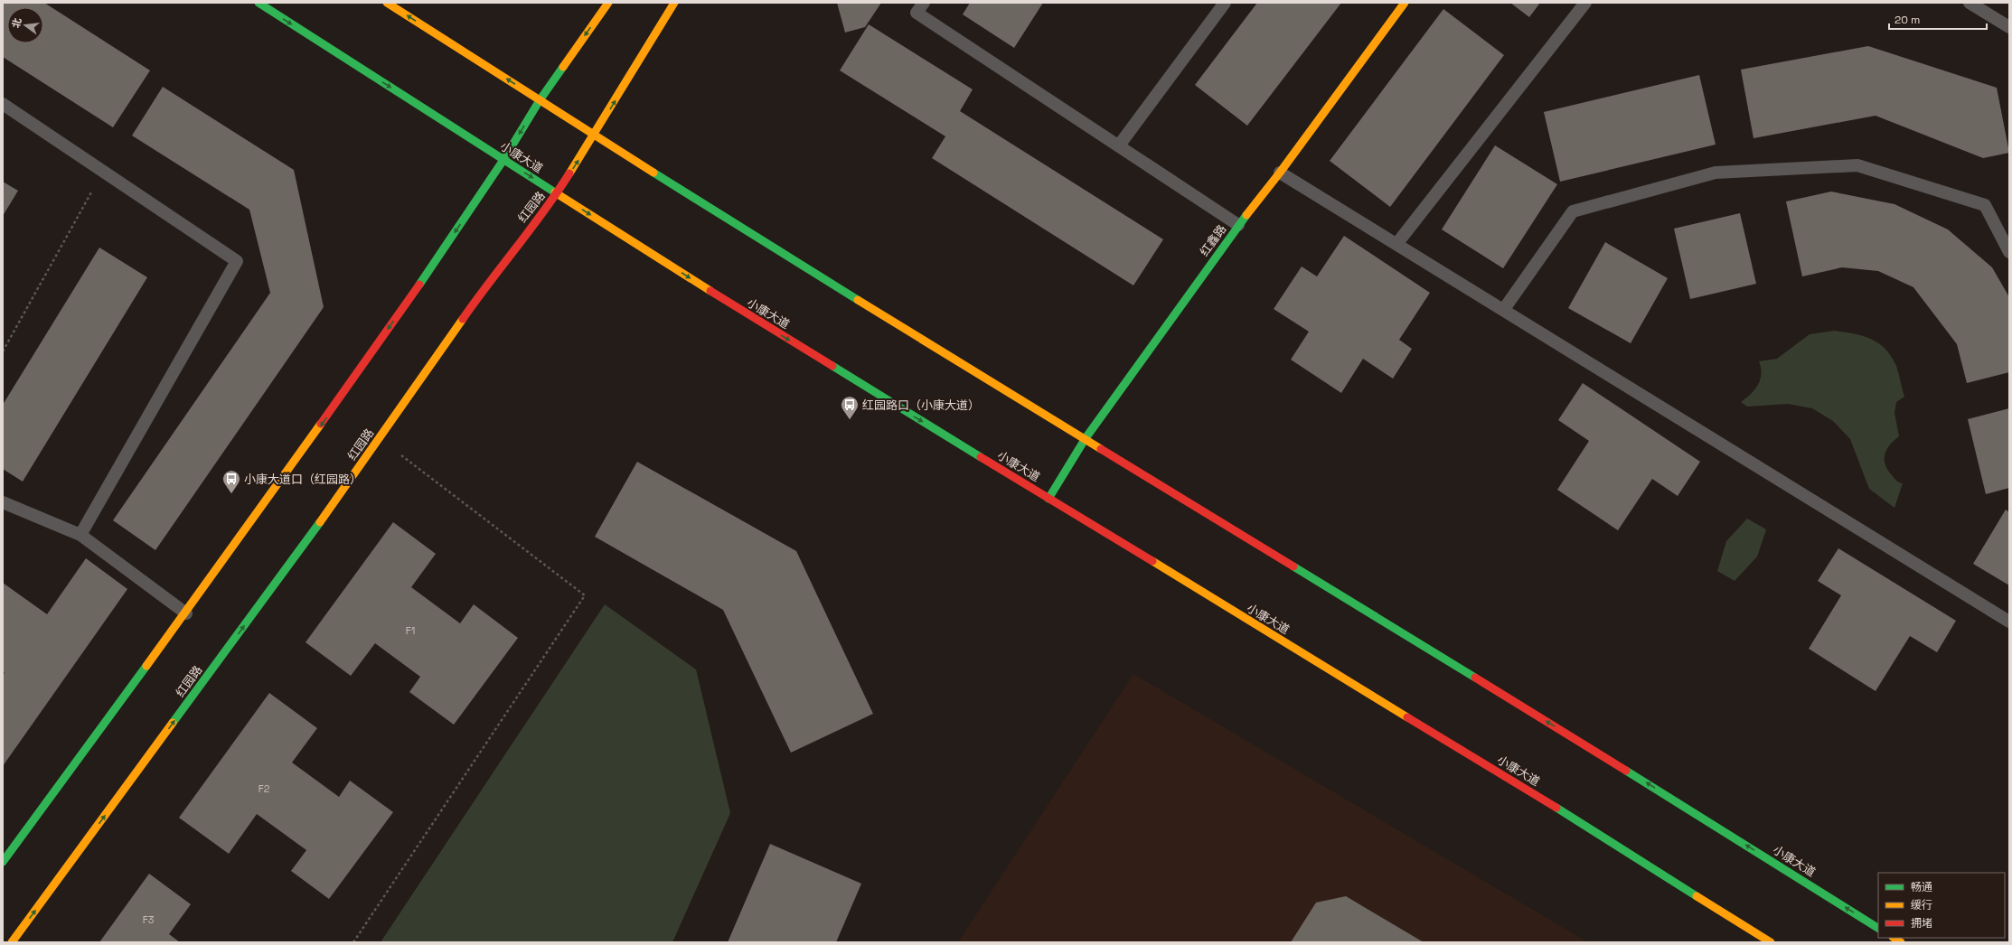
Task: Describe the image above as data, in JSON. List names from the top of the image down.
{
  "streets": {
    "main road": ["小康大道", "红园路", "红鑫路"]
  },
  "crossings": [
    ["小康大道", "红园路"],
    ["小康大道", "红鑫路"]
  ],
  "places": {
    "bus stop": ["红园路口（小康大道）", "小康大道口（红园路）"]
  },
  "house_numbers": ["F1", "F2", "F3"],
  "legend": ["畅通", "缓行", "拥堵"],
  "scale_bar": "20 m",
  "north": "left"
}
